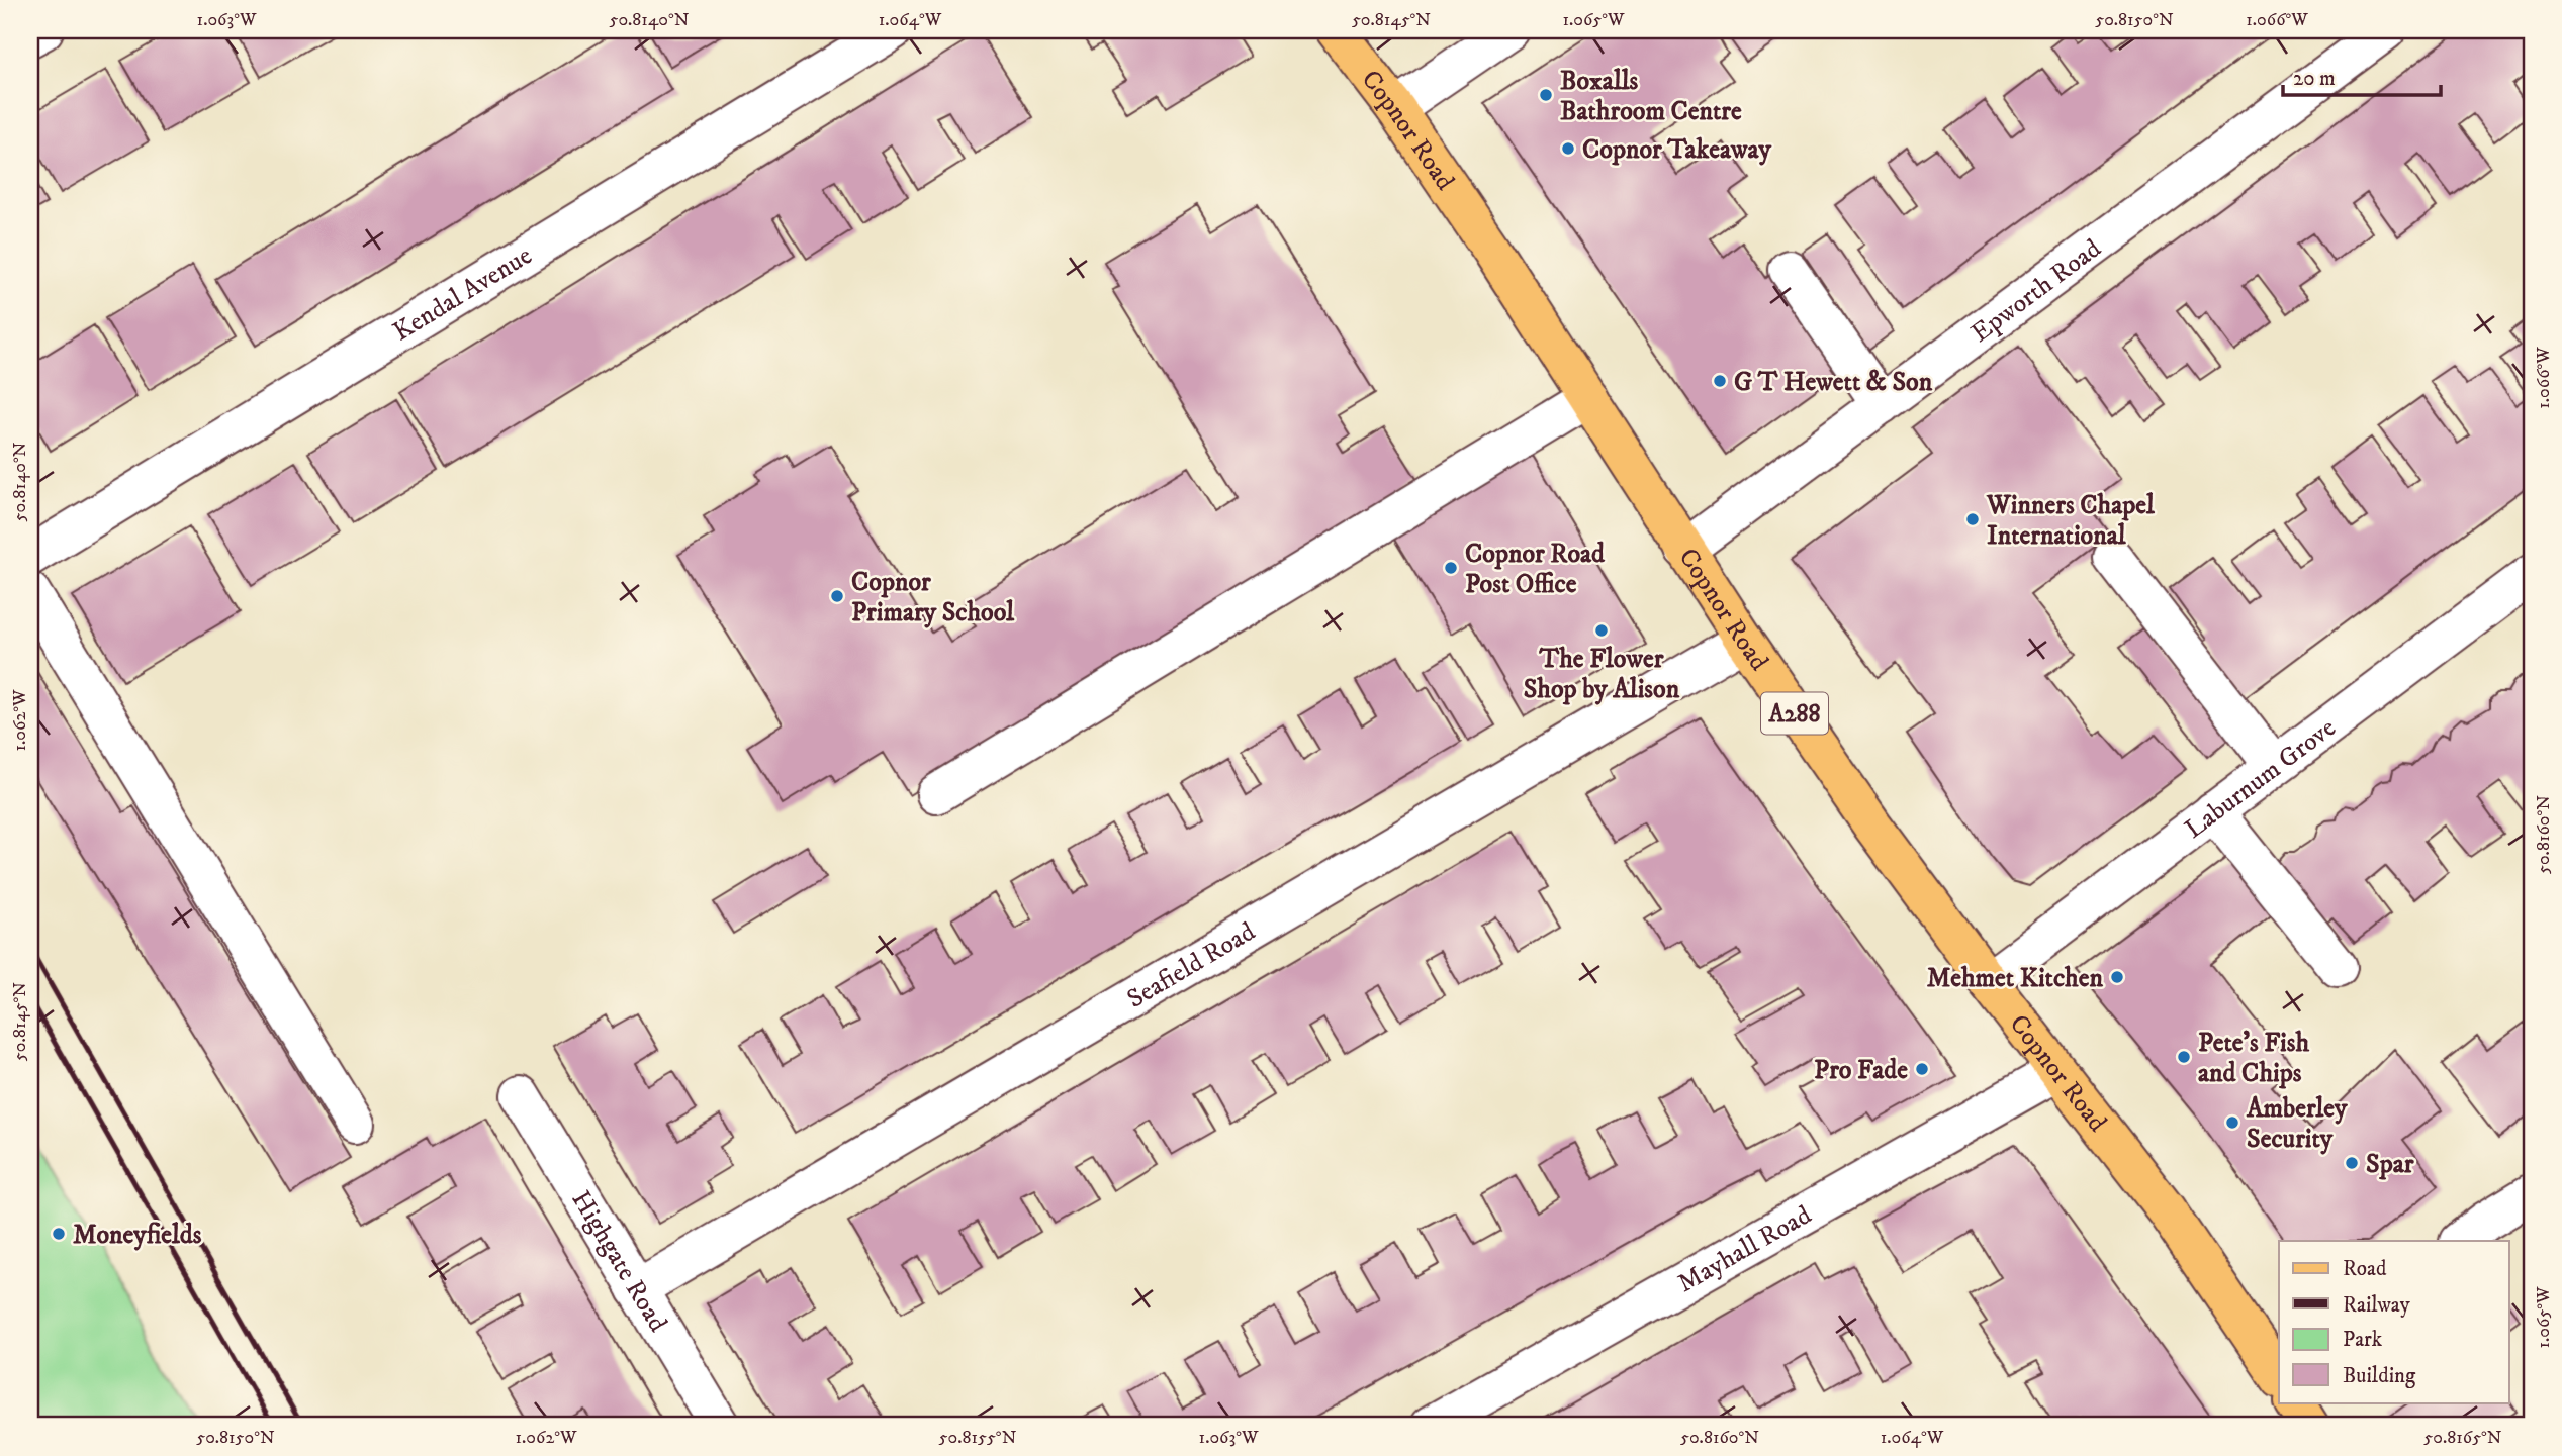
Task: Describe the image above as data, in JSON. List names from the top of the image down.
{
  "streets": {
    "main road": ["Copnor Road", "A288"],
    "street": [
      "Epworth Road",
      "Kendal Avenue",
      "Laburnum Grove",
      "Seafield Road",
      "Mayhall Road",
      "Highgate Road"
    ]
  },
  "crossings": [
    ["Copnor Road", "Epworth Road"],
    ["Copnor Road", "Laburnum Grove"],
    ["Copnor Road", "Seafield Road"],
    ["Copnor Road", "Mayhall Road"],
    ["Seafield Road", "Highgate Road"]
  ],
  "places": [
    "Boxalls Bathroom Centre",
    "Copnor Takeaway",
    "G T Hewett & Son",
    "Winners Chapel International",
    "Copnor Road Post Office",
    "Copnor Primary School",
    "The Flower Shop by Alison",
    "Mehmet Kitchen",
    "Pete's Fish and Chips",
    "Pro Fade",
    "Amberley Security",
    "Spar",
    "Moneyfields"
  ],
  "legend": [
    "Road",
    "Railway",
    "Park",
    "Building"
  ],
  "scale_bar": "20 m",
  "coordinates": [
    "1.063°W",
    "50.8140°N",
    "1.064°W",
    "50.8145°N",
    "1.065°W",
    "50.8150°N",
    "1.066°W",
    "1.062°W",
    "50.8160°N",
    "50.8155°N",
    "50.8165°N"
  ]
}
